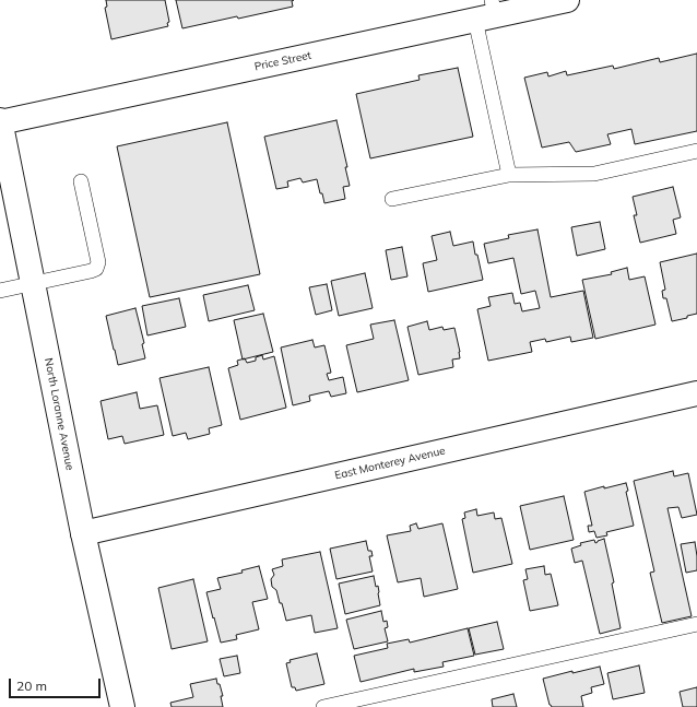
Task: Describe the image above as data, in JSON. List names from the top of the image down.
{
  "streets": {
    "street": ["Price Street", "North Loranne Avenue", "East Monterey Avenue"]
  },
  "crossings": [
    ["Price Street", "North Loranne Avenue"],
    ["North Loranne Avenue", "East Monterey Avenue"]
  ],
  "scale_bar": "20 m"
}
